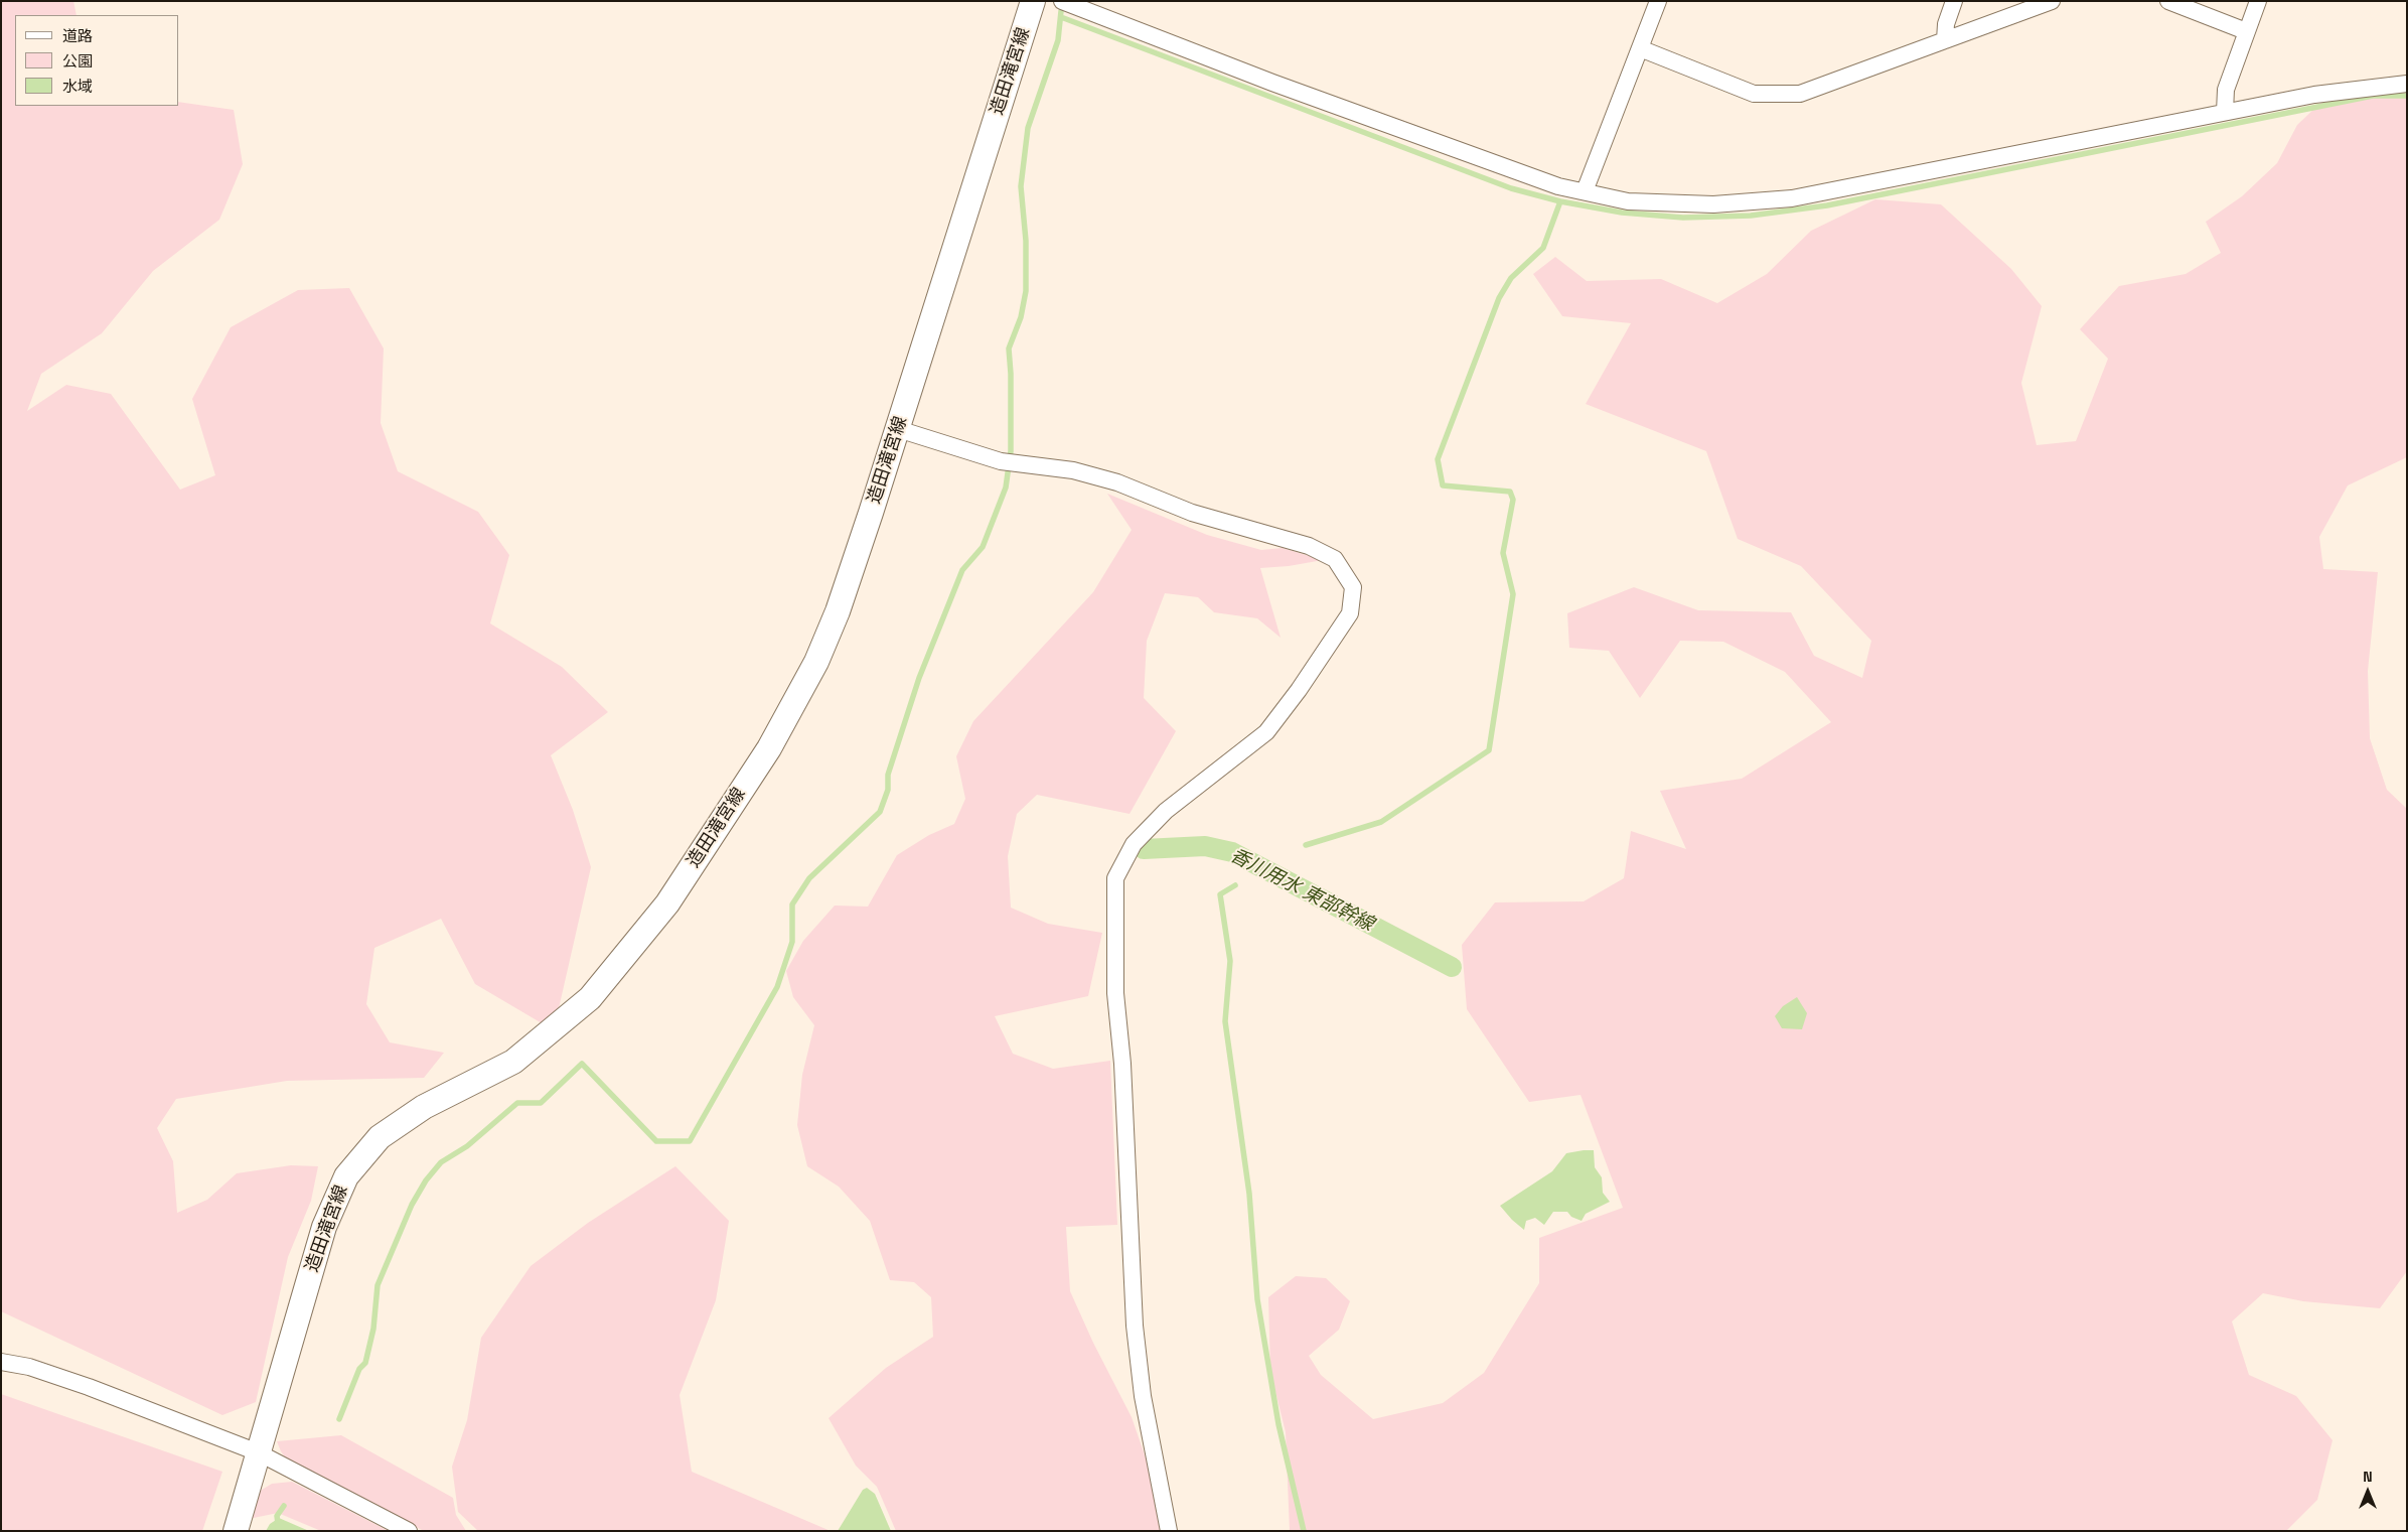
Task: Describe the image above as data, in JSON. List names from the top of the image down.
{
  "streets": {
    "main road": ["造田滝宮線"]
  },
  "water": ["香川用水 東部幹線"],
  "legend": ["道路", "公園", "水域"],
  "north": "top"
}
